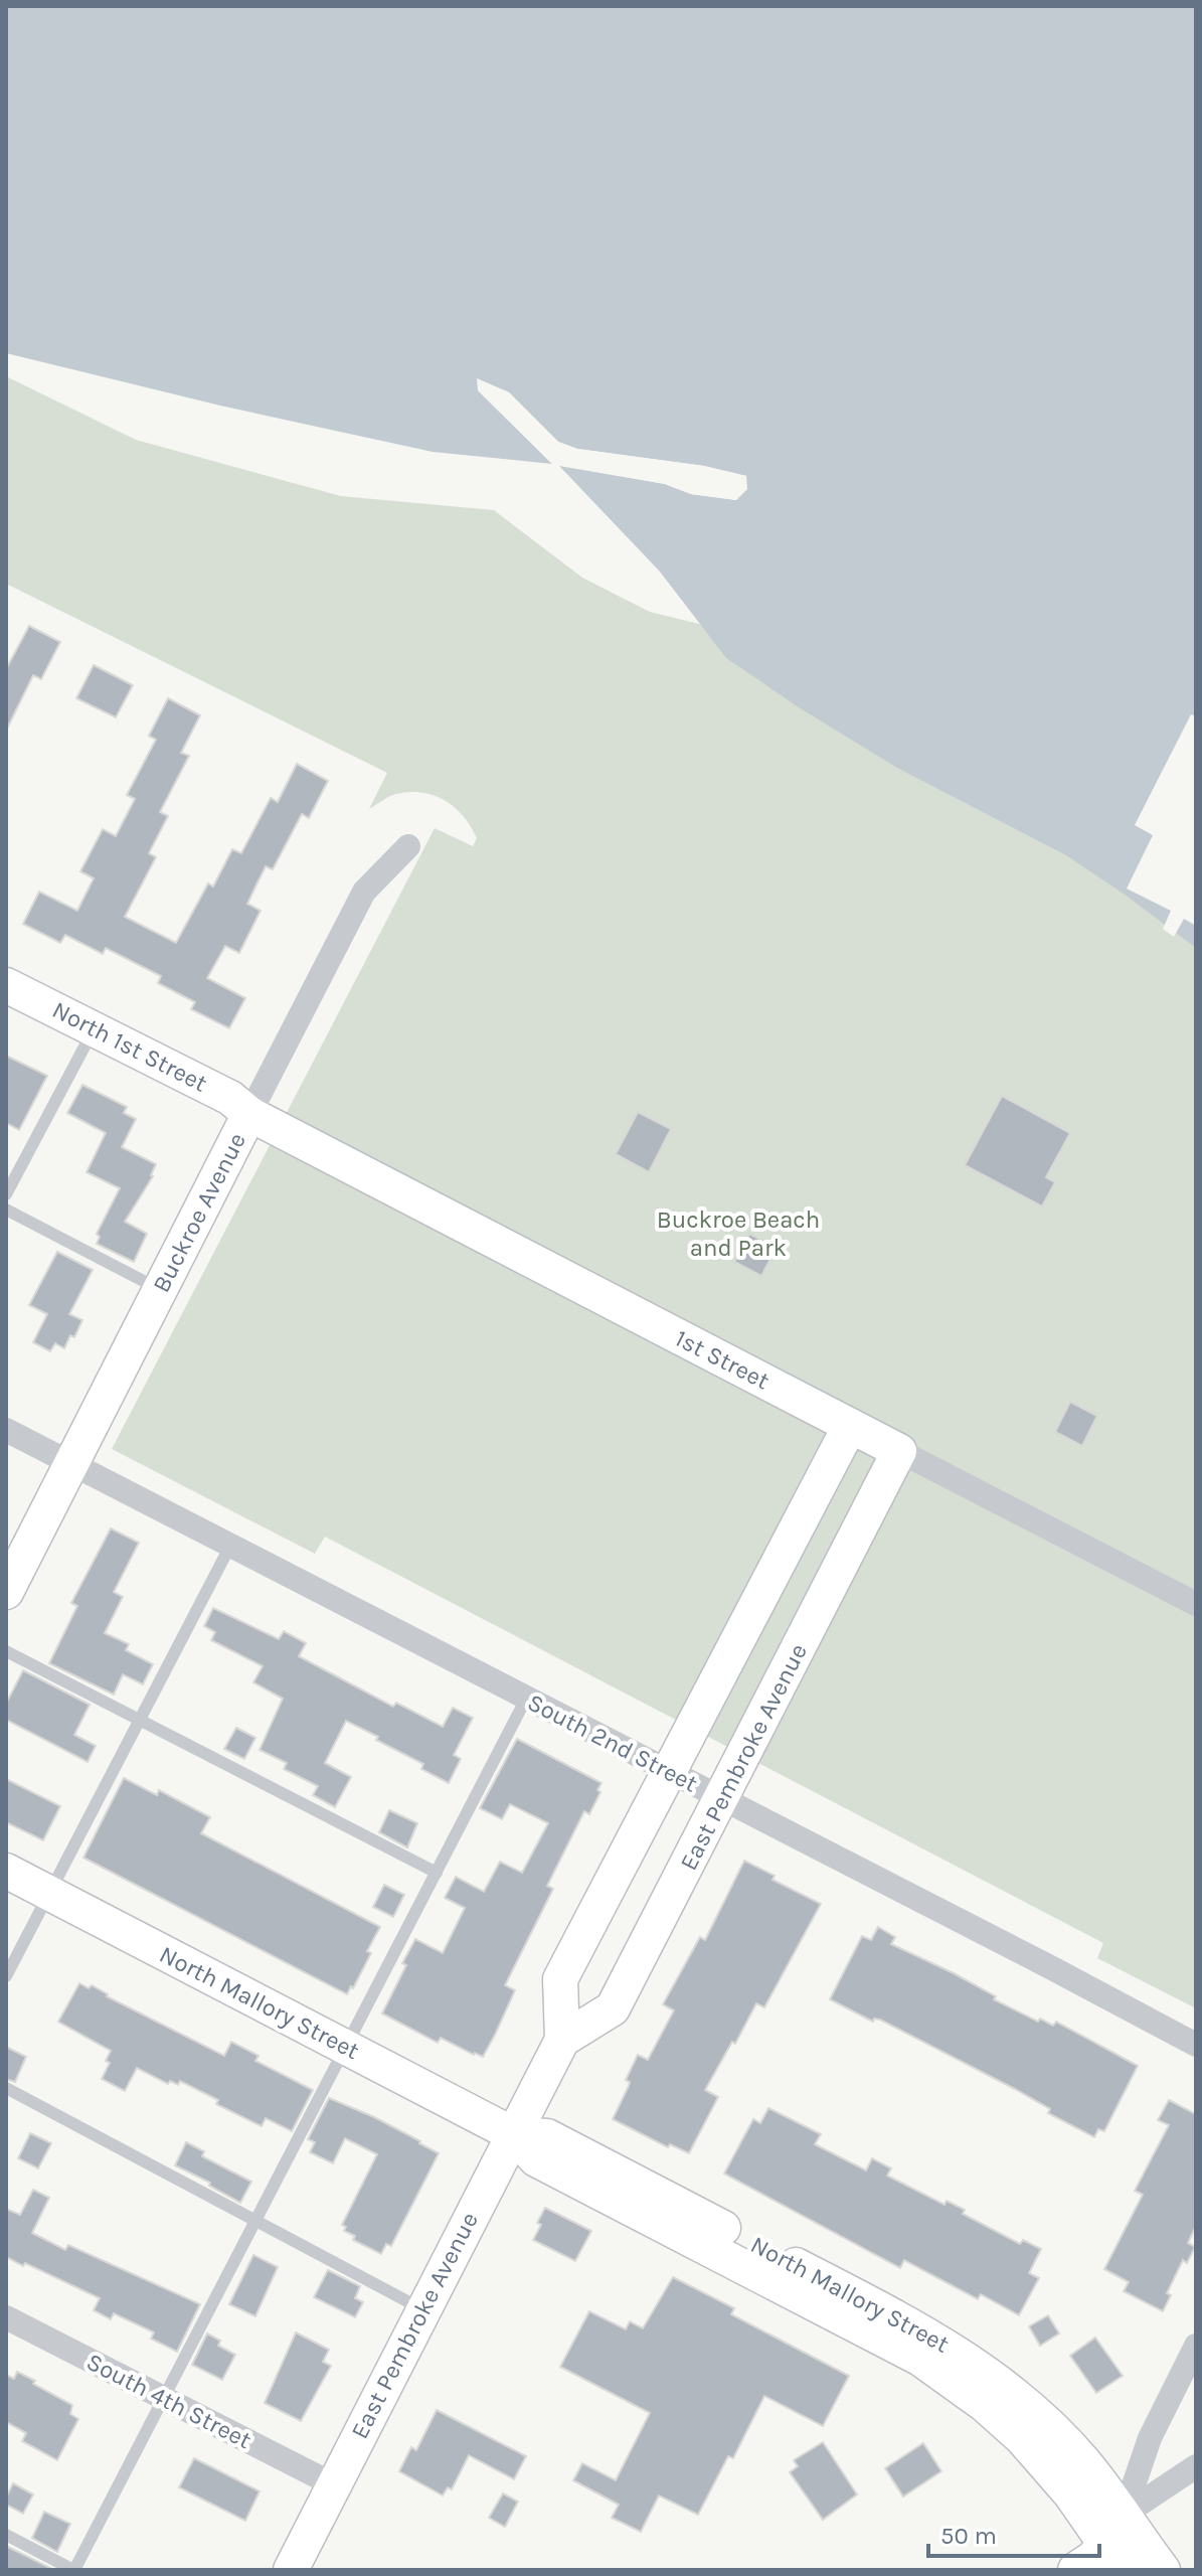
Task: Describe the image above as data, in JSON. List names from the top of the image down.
{
  "streets": {
    "street": [
      "North 1st Street",
      "Buckroe Avenue",
      "1st Street",
      "South 2nd Street",
      "East Pembroke Avenue",
      "North Mallory Street",
      "South 4th Street"
    ]
  },
  "crossings": [
    ["North 1st Street", "Buckroe Avenue"],
    ["North 1st Street", "1st Street"],
    ["Buckroe Avenue", "1st Street"],
    ["Buckroe Avenue", "South 2nd Street"],
    ["1st Street", "East Pembroke Avenue"],
    ["South 2nd Street", "East Pembroke Avenue"],
    ["East Pembroke Avenue", "North Mallory Street"],
    ["East Pembroke Avenue", "South 4th Street"]
  ],
  "parks": ["Buckroe Beach and Park"],
  "scale_bar": "50 m"
}
